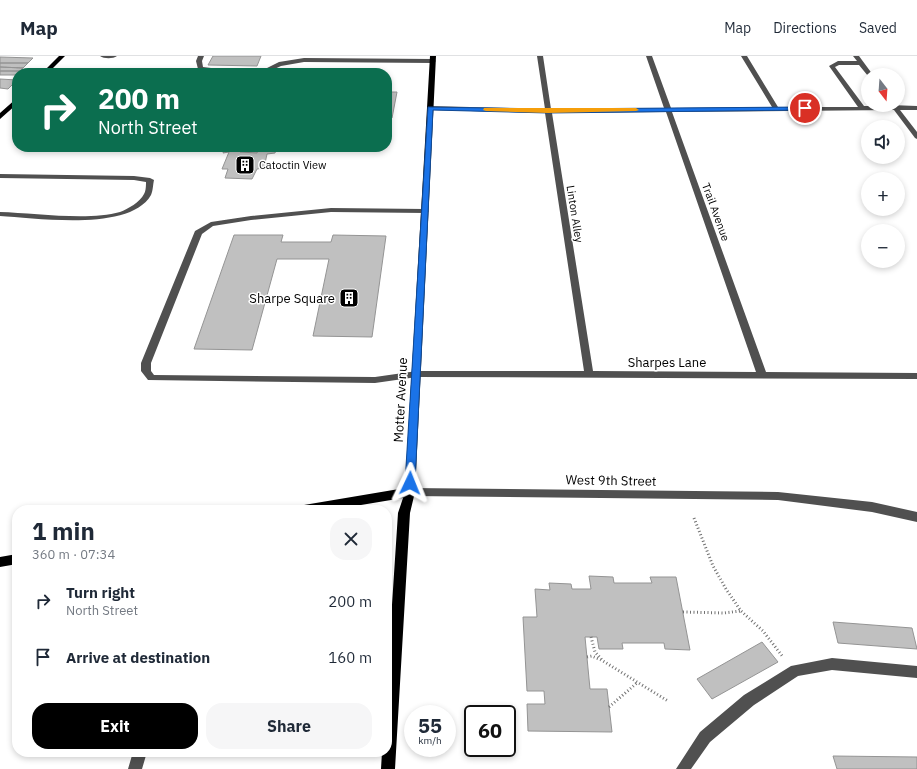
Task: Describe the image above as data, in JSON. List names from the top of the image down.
{
  "streets": {
    "main road": ["Motter Avenue", "West 9th Street"],
    "street": ["Trail Avenue", "Linton Alley", "Sharpes Lane"]
  },
  "crossings": [
    ["Trail Avenue", "Sharpes Lane"],
    ["Linton Alley", "Sharpes Lane"],
    ["Sharpes Lane", "Motter Avenue"],
    ["Motter Avenue", "West 9th Street"]
  ],
  "places": {
    "building": ["Catoctin View", "Sharpe Square"]
  },
  "north": "bottom",
  "page": {
    "header": "Map",
    "nav": ["Map", "Directions", "Saved"],
    "map_buttons": ["+", "−"],
    "turn": ["200 m", "North Street"],
    "heading": ["1 min", "360 m · 07:34"],
    "list": [
      {
        "name": "Turn right",
        "note": "North Street",
        "value": "200 m"
      },
      {
        "name": "Arrive at destination",
        "value": "160 m"
      }
    ],
    "buttons": ["Exit", "Share"],
    "speed": "55 km/h",
    "limit": "60"
  }
}
